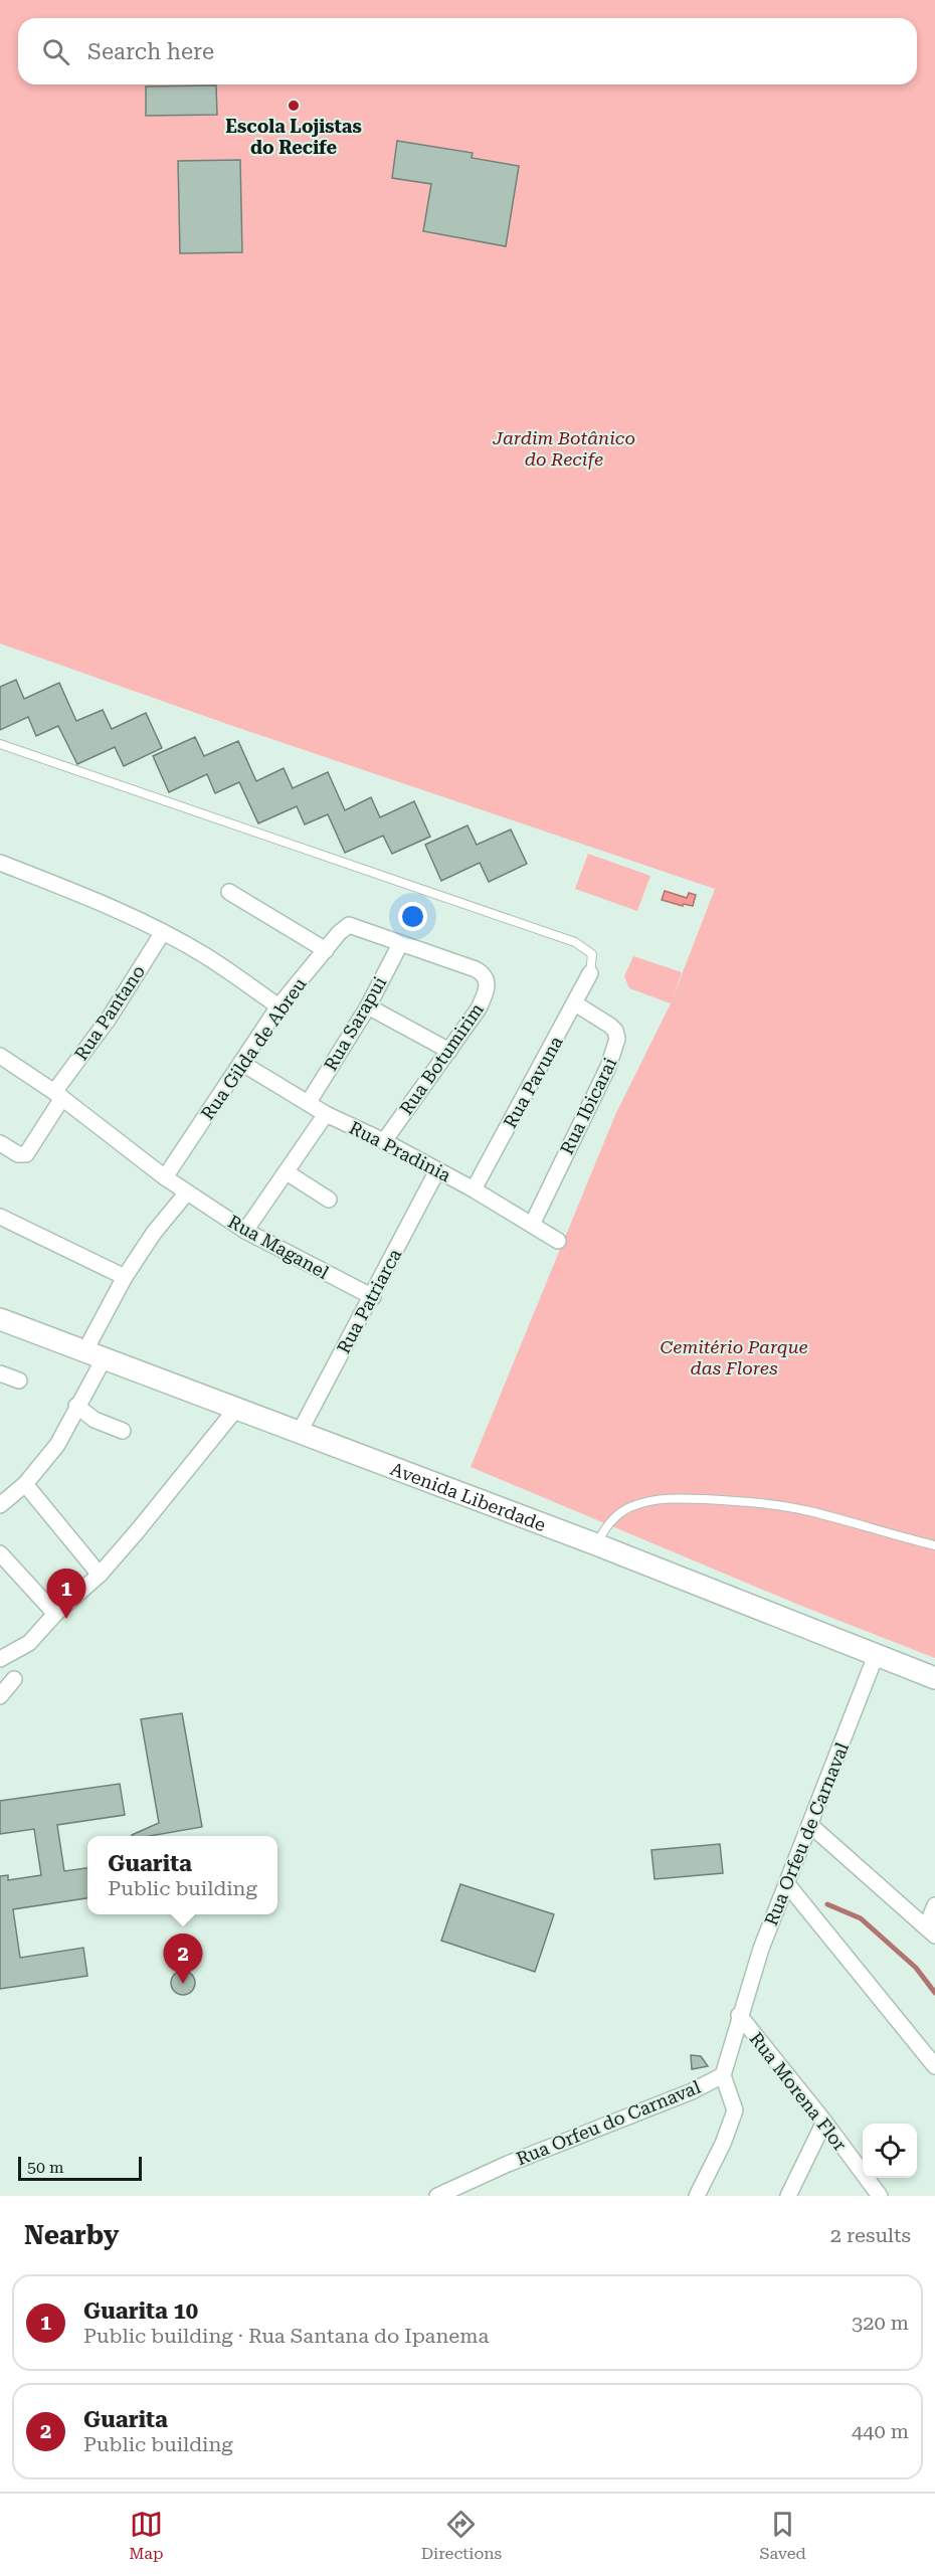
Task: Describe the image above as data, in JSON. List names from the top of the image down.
{
  "streets": {
    "main road": ["Avenida Liberdade"],
    "street": [
      "Rua Pantano",
      "Rua Sarapui",
      "Rua Gilda de Abreu",
      "Rua Botumirim",
      "Rua Pavuna",
      "Rua Ibicarai",
      "Rua Pradinia",
      "Rua Maganel",
      "Rua Patriarca",
      "Rua Orfeu de Carnaval",
      "Rua Morena Flor",
      "Rua Orfeu do Carnaval"
    ]
  },
  "crossings": [
    ["Rua Pantano", "Rua Maganel"],
    ["Rua Sarapui", "Rua Gilda de Abreu"],
    ["Rua Sarapui", "Rua Botumirim"],
    ["Rua Sarapui", "Rua Pradinia"],
    ["Rua Gilda de Abreu", "Rua Botumirim"],
    ["Rua Gilda de Abreu", "Rua Pradinia"],
    ["Rua Gilda de Abreu", "Rua Maganel"],
    ["Rua Botumirim", "Rua Pradinia"],
    ["Rua Pavuna", "Rua Ibicarai"],
    ["Rua Pavuna", "Rua Pradinia"],
    ["Rua Ibicarai", "Rua Pradinia"],
    ["Rua Pradinia", "Rua Patriarca"],
    ["Rua Maganel", "Rua Patriarca"],
    ["Rua Patriarca", "Avenida Liberdade"],
    ["Avenida Liberdade", "Rua Orfeu de Carnaval"],
    ["Rua Orfeu de Carnaval", "Rua Morena Flor"],
    ["Rua Orfeu de Carnaval", "Rua Orfeu do Carnaval"],
    ["Rua Morena Flor", "Rua Orfeu do Carnaval"]
  ],
  "parks": ["Jardim Botânico do Recife", "Cemitério Parque das Flores"],
  "places": ["Escola Lojistas do Recife"],
  "scale_bar": "50 m",
  "page": {
    "search": "Search here",
    "pins": ["1", "2"],
    "popup": ["Guarita", "Public building"],
    "scale": "50 m",
    "heading": ["Nearby", "2 results"],
    "list": [
      {
        "mark": "1",
        "name": "Guarita 10",
        "note": "Public building · Rua Santana do Ipanema",
        "value": "320 m"
      },
      {
        "mark": "2",
        "name": "Guarita",
        "note": "Public building",
        "value": "440 m"
      }
    ],
    "nav": ["Map", "Directions", "Saved"]
  }
}
